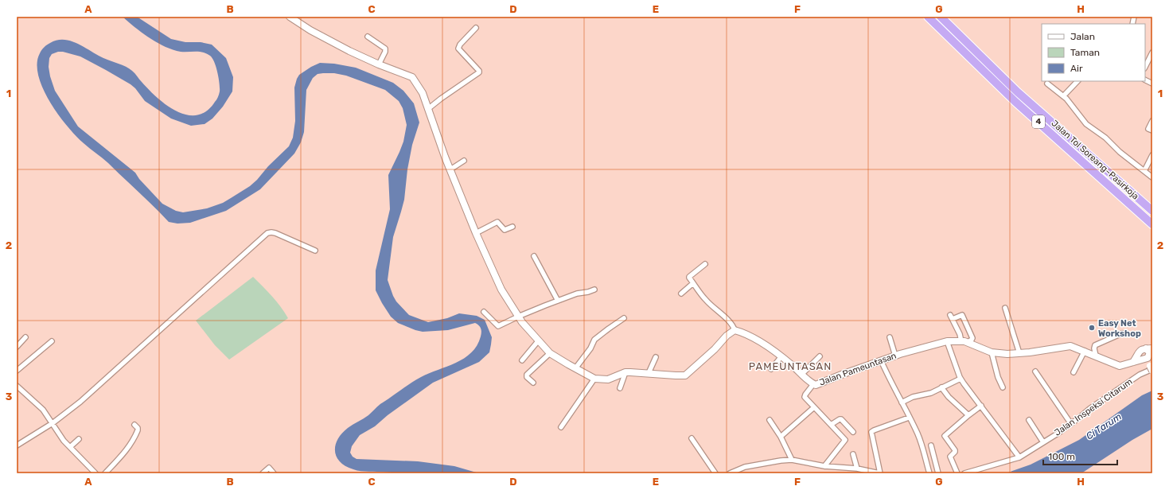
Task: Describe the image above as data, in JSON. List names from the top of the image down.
{
  "streets": {
    "highway": ["4", "Jalan Tol Soreang–Pasirkoja"],
    "street": ["Jalan Pameuntasan", "Jalan Inspeksi Citarum"]
  },
  "crossings": [
    ["Jalan Pameuntasan", "Jalan Inspeksi Citarum"]
  ],
  "districts": ["PAMEUNTASAN"],
  "water": ["Ci Tarum"],
  "places": ["Easy Net Workshop"],
  "legend": ["Jalan", "Taman", "Air"],
  "scale_bar": "100 m",
  "grid": {
    "columns": [
      "A",
      "B",
      "C",
      "D",
      "E",
      "F",
      "G",
      "H"
    ],
    "rows": ["1", "2", "3"]
  }
}
